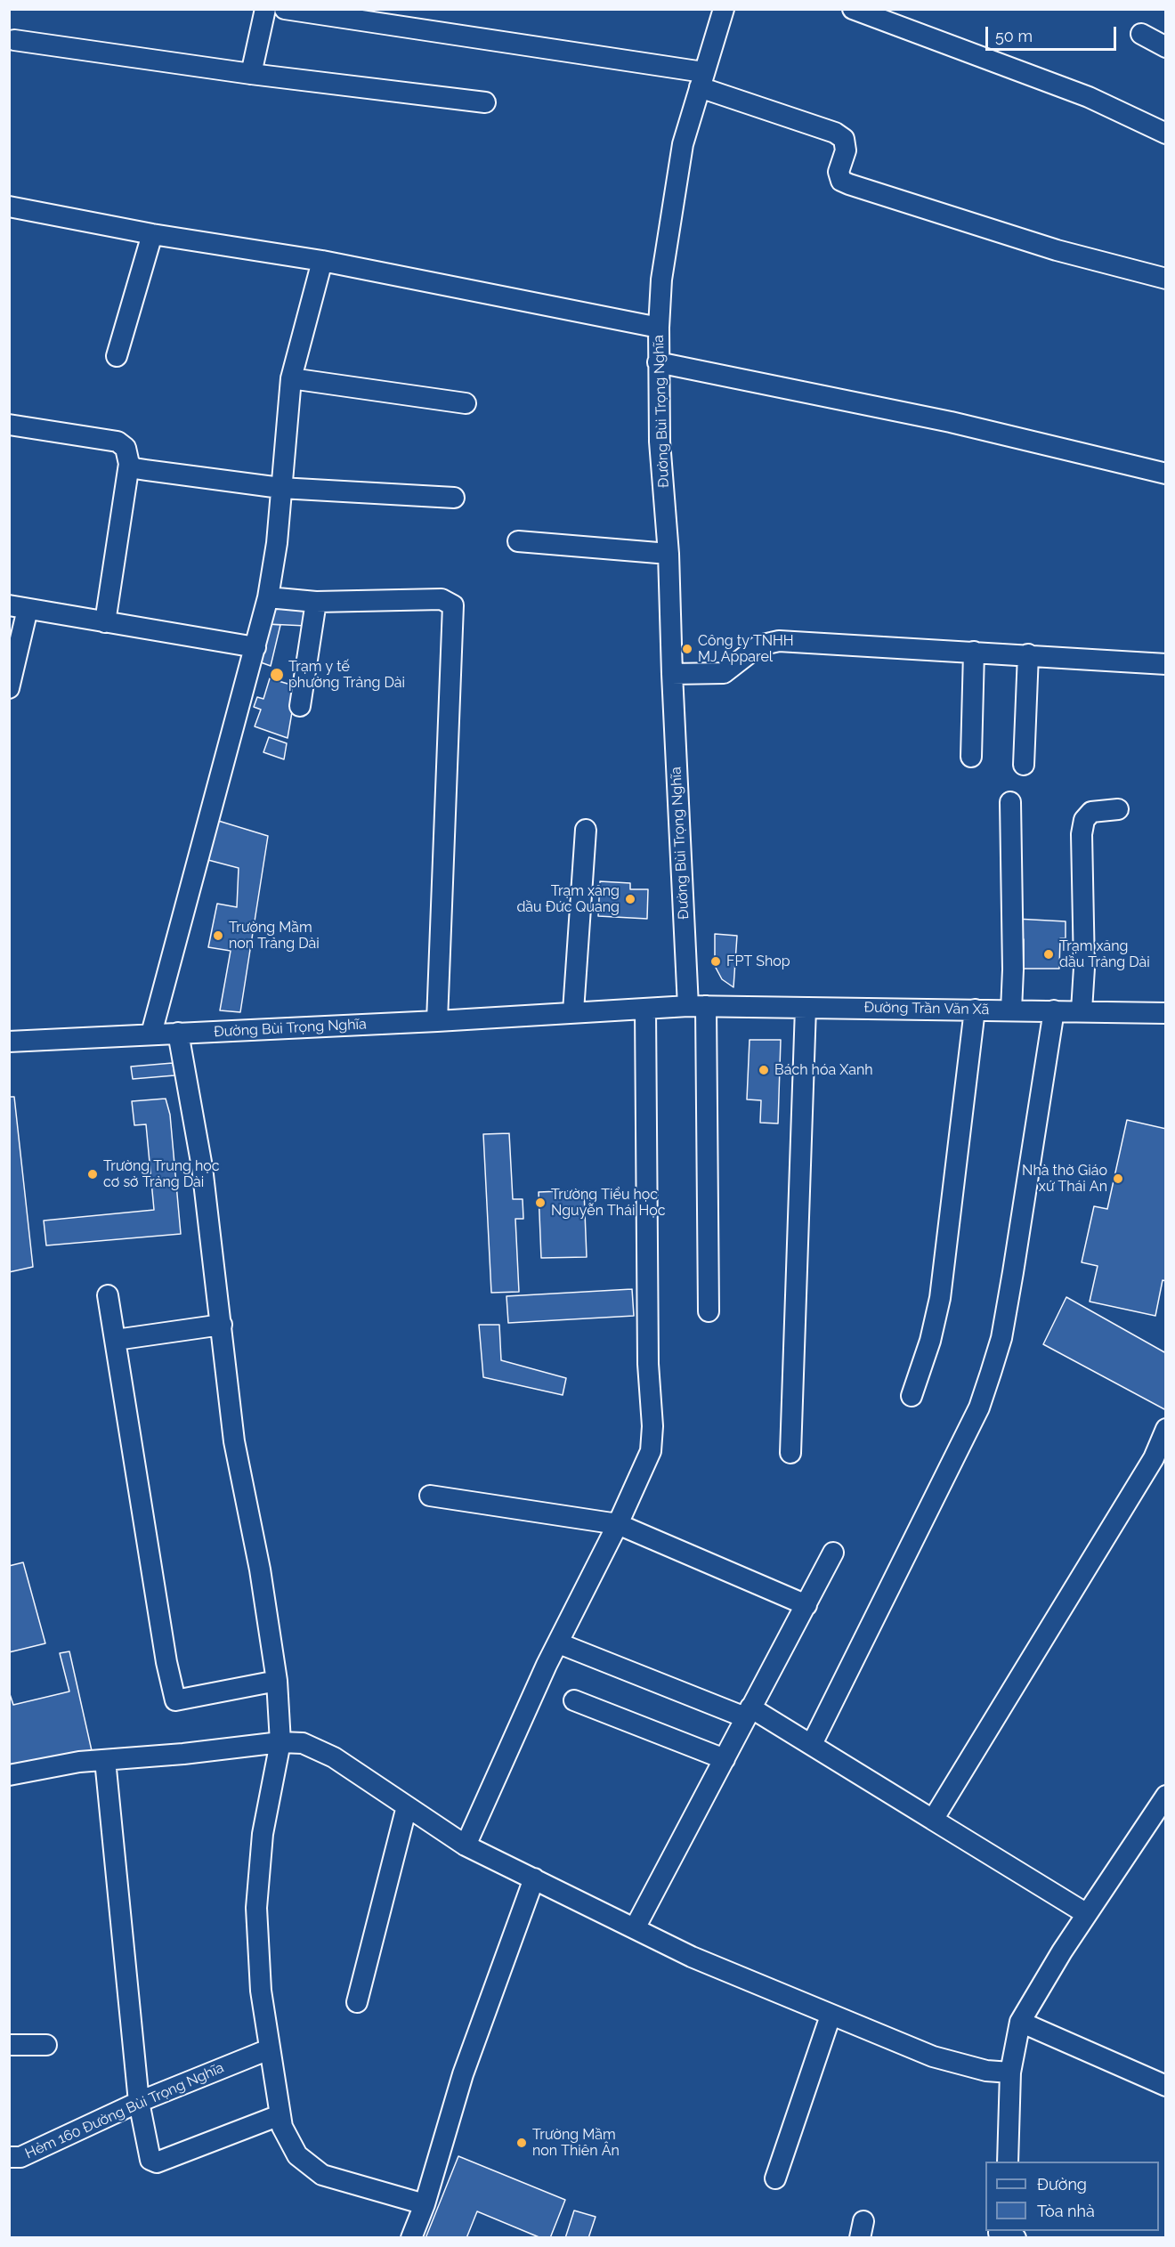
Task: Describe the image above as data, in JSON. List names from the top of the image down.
{
  "streets": {
    "street": ["Đường Bùi Trọng Nghĩa", "Đường Trần Văn Xã", "Hẻm 160 Đường Bùi Trọng Nghĩa"]
  },
  "crossings": [
    ["Đường Bùi Trọng Nghĩa", "Đường Trần Văn Xã"]
  ],
  "places": [
    "Công ty TNHH MJ Apparel",
    "Trạm y tế phường Trảng Dài",
    "Trạm xăng dầu Đức Quang",
    "Trường Mầm non Trảng Dài",
    "Trạm xăng dầu Trảng Dài",
    "FPT Shop",
    "Bách hóa Xanh",
    "Trường Trung học cơ sở Trảng Dài",
    "Nhà thờ Giáo xứ Thái An",
    "Trường Tiểu học Nguyễn Thái Học",
    "Trường Mầm non Thiên Ân"
  ],
  "legend": ["Đường", "Tòa nhà"],
  "scale_bar": "50 m"
}
